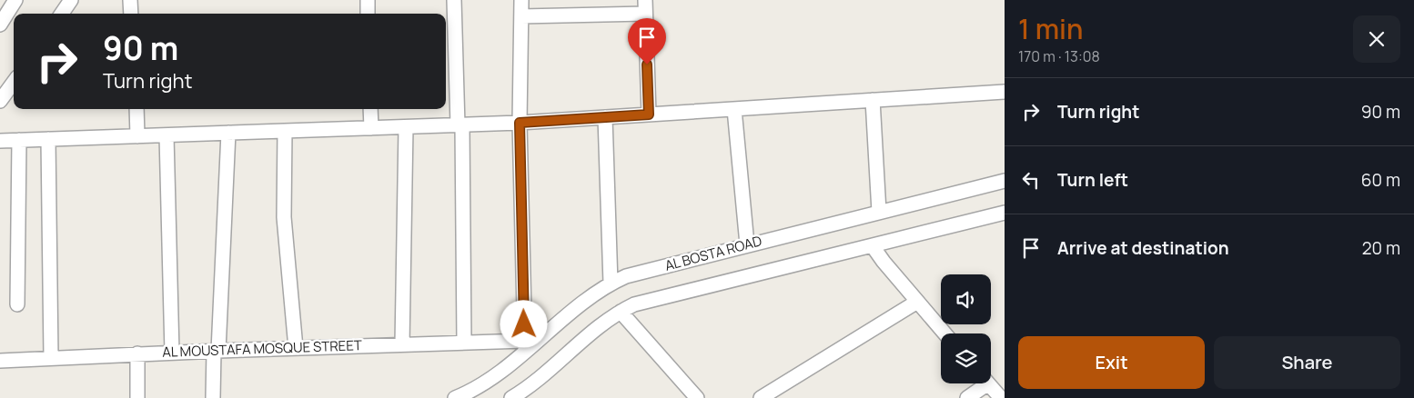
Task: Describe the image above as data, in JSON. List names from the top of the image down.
{
  "streets": {
    "street": ["AL BOSTA ROAD", "AL MOUSTAFA MOSQUE STREET"]
  },
  "crossings": [
    ["AL BOSTA ROAD", "AL MOUSTAFA MOSQUE STREET"]
  ],
  "page": {
    "heading": ["1 min", "170 m · 13:08"],
    "turn": ["90 m", "Turn right"],
    "list": [
      {
        "name": "Turn right",
        "value": "90 m"
      },
      {
        "name": "Turn left",
        "value": "60 m"
      },
      {
        "name": "Arrive at destination",
        "value": "20 m"
      }
    ],
    "buttons": ["Exit", "Share"]
  }
}
